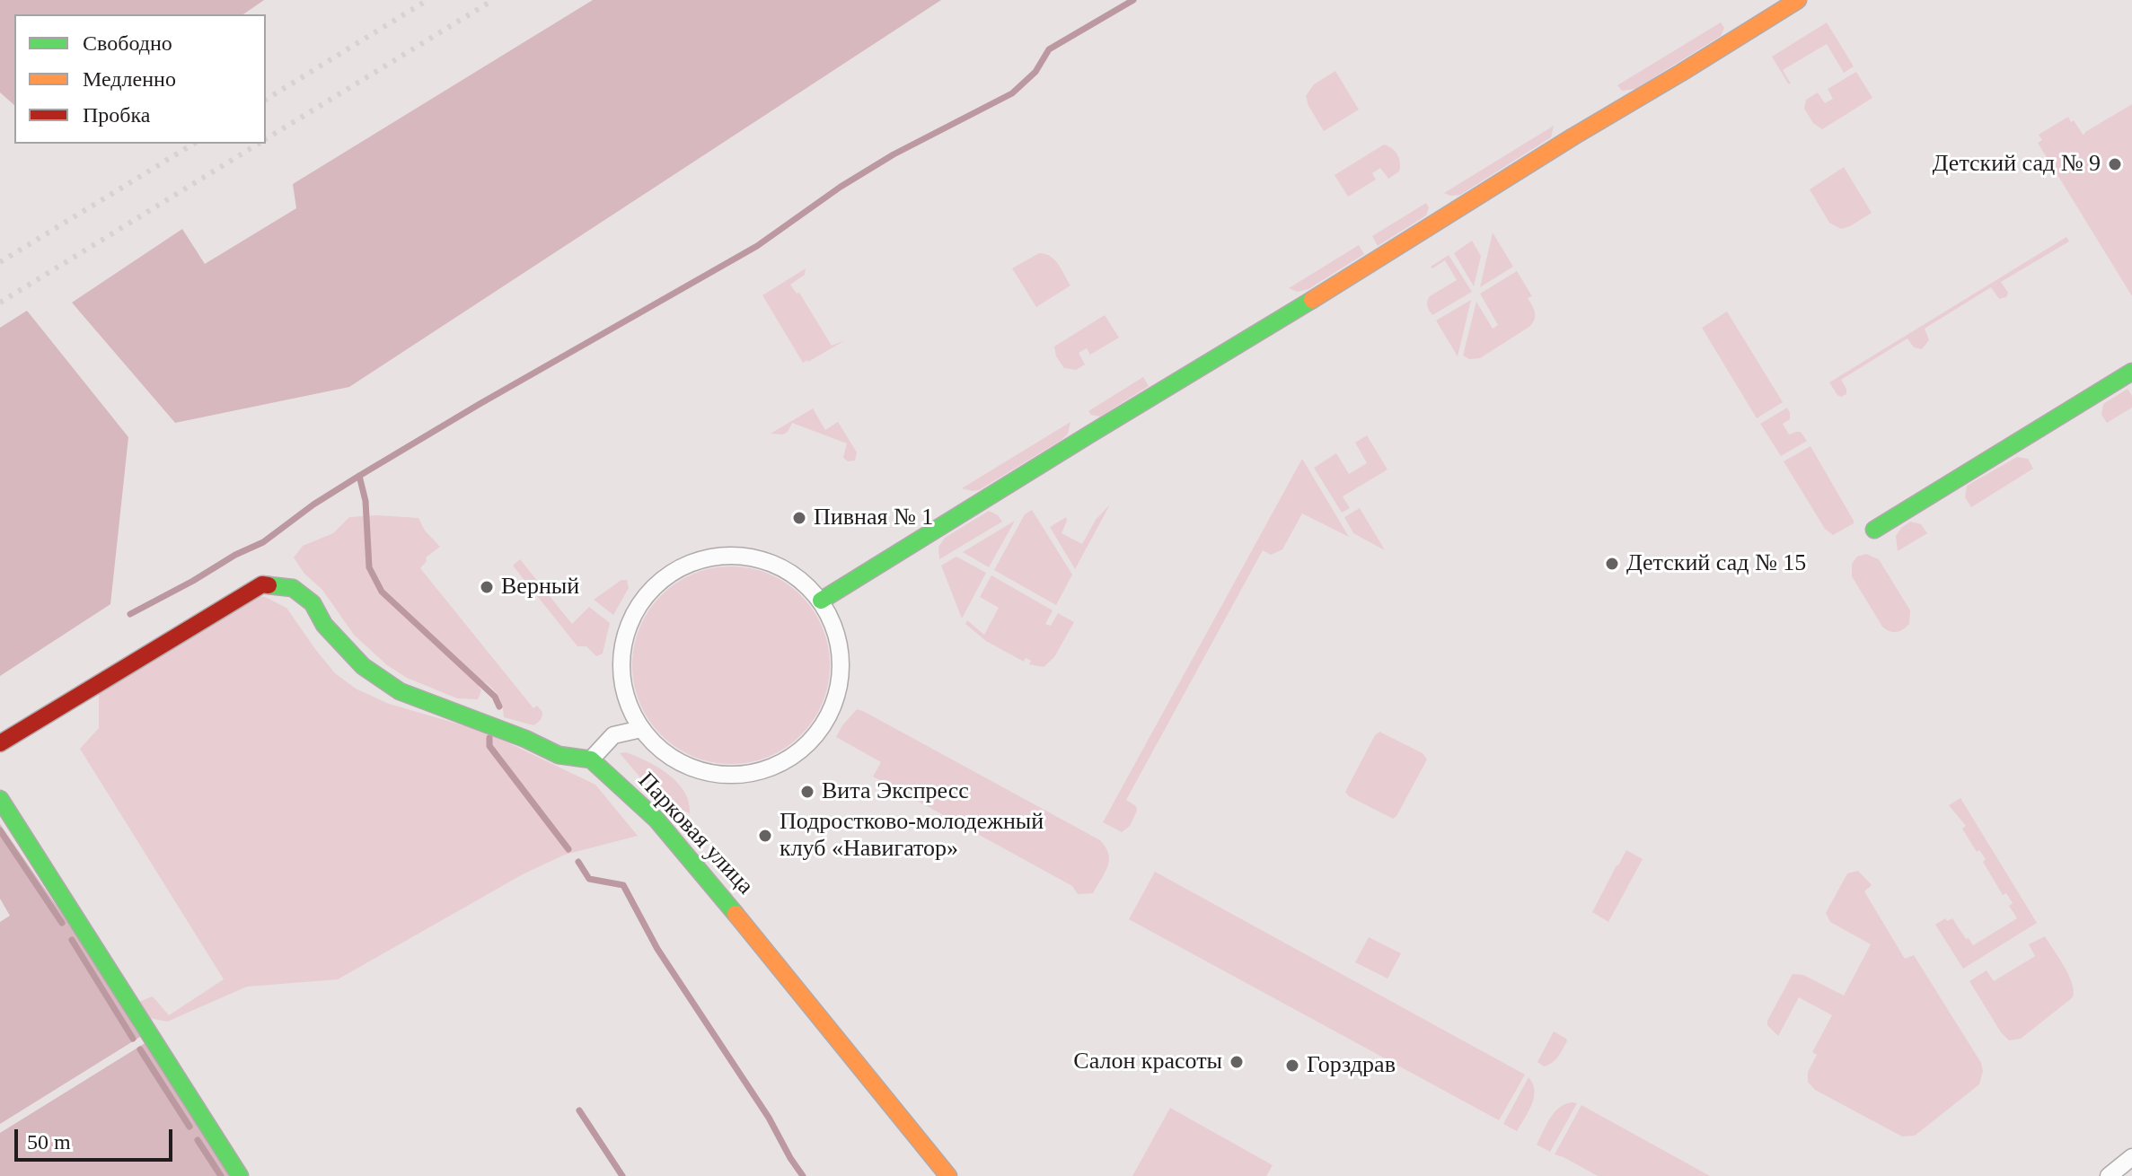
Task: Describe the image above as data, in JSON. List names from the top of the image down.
{
  "streets": {
    "street": ["Парковая улица"]
  },
  "places": [
    "Детский сад № 9",
    "Пивная № 1",
    "Детский сад № 15",
    "Верный",
    "Вита Экспресс",
    "Подростково-молодежный клуб «Навигатор»",
    "Салон красоты",
    "Горздрав"
  ],
  "legend": ["Свободно", "Медленно", "Пробка"],
  "scale_bar": "50 m"
}
